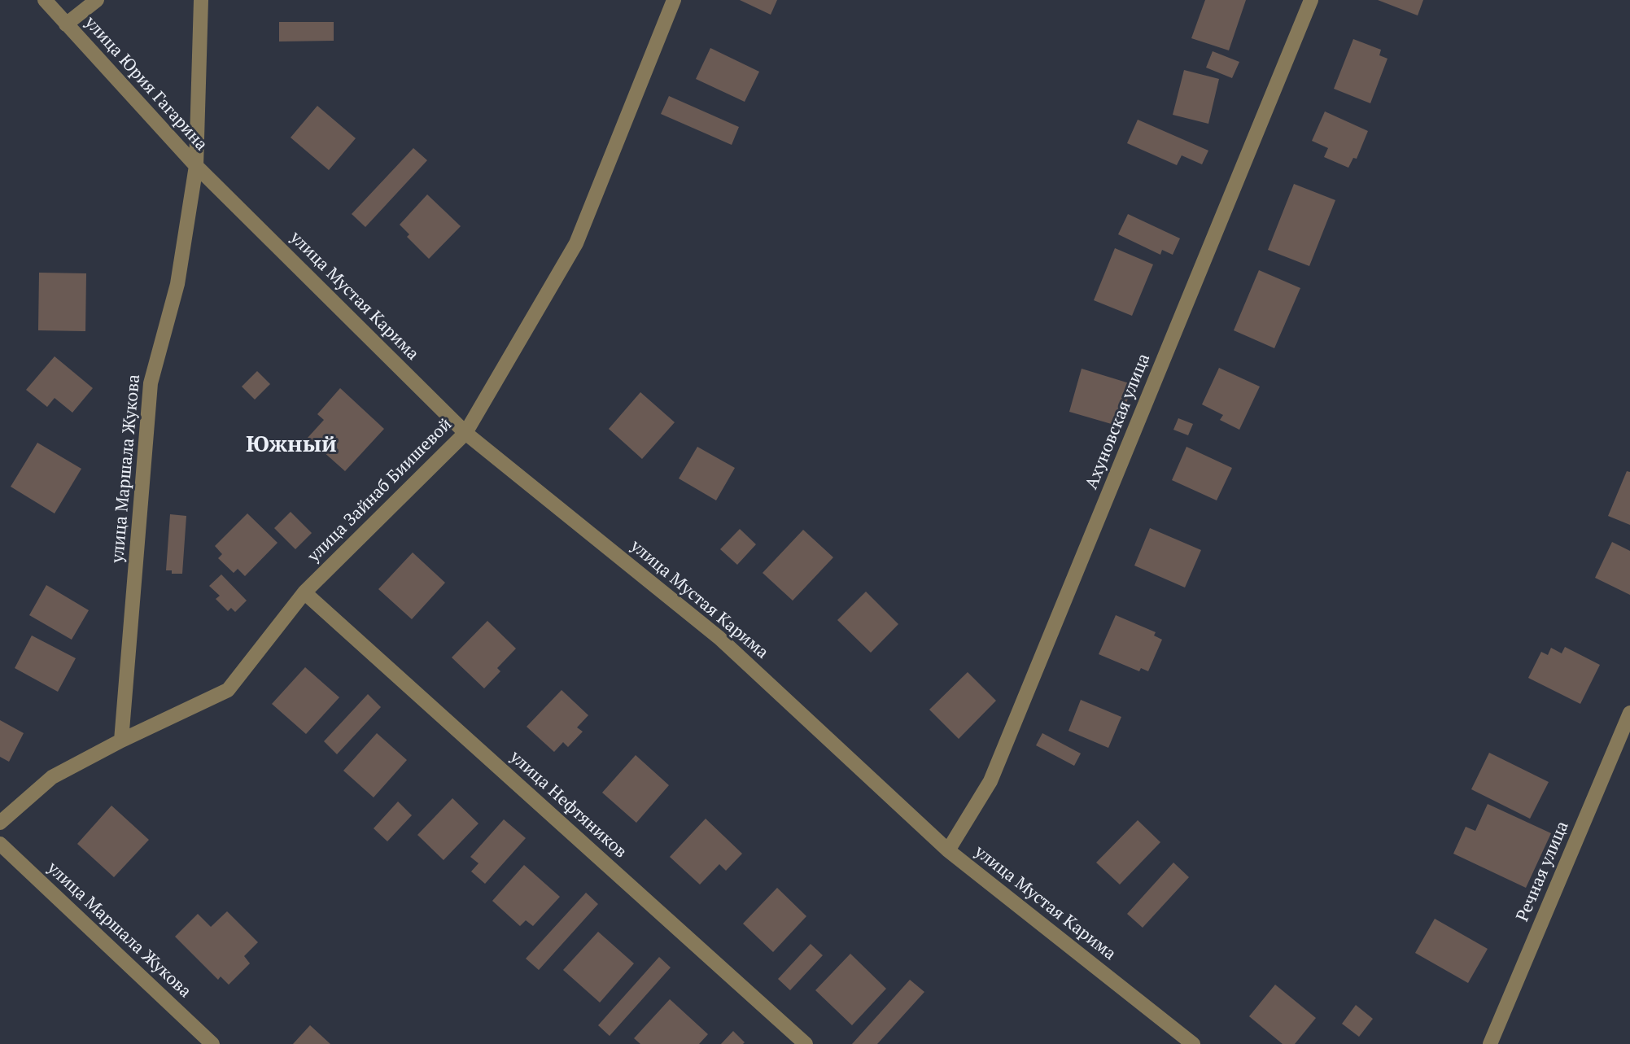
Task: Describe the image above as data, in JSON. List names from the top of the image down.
{
  "streets": {
    "street": [
      "улица Юрия Гагарина",
      "улица Мустая Карима",
      "Ахуновская улица",
      "улица Маршала Жукова",
      "улица Зайнаб Биишевой",
      "улица Нефтяников",
      "Речная улица"
    ]
  },
  "crossings": [
    ["улица Юрия Гагарина", "улица Мустая Карима"],
    ["улица Юрия Гагарина", "улица Маршала Жукова"],
    ["улица Мустая Карима", "Ахуновская улица"],
    ["улица Мустая Карима", "улица Маршала Жукова"],
    ["улица Мустая Карима", "улица Зайнаб Биишевой"],
    ["улица Маршала Жукова", "улица Зайнаб Биишевой"],
    ["улица Зайнаб Биишевой", "улица Нефтяников"]
  ],
  "districts": ["Южный"]
}
